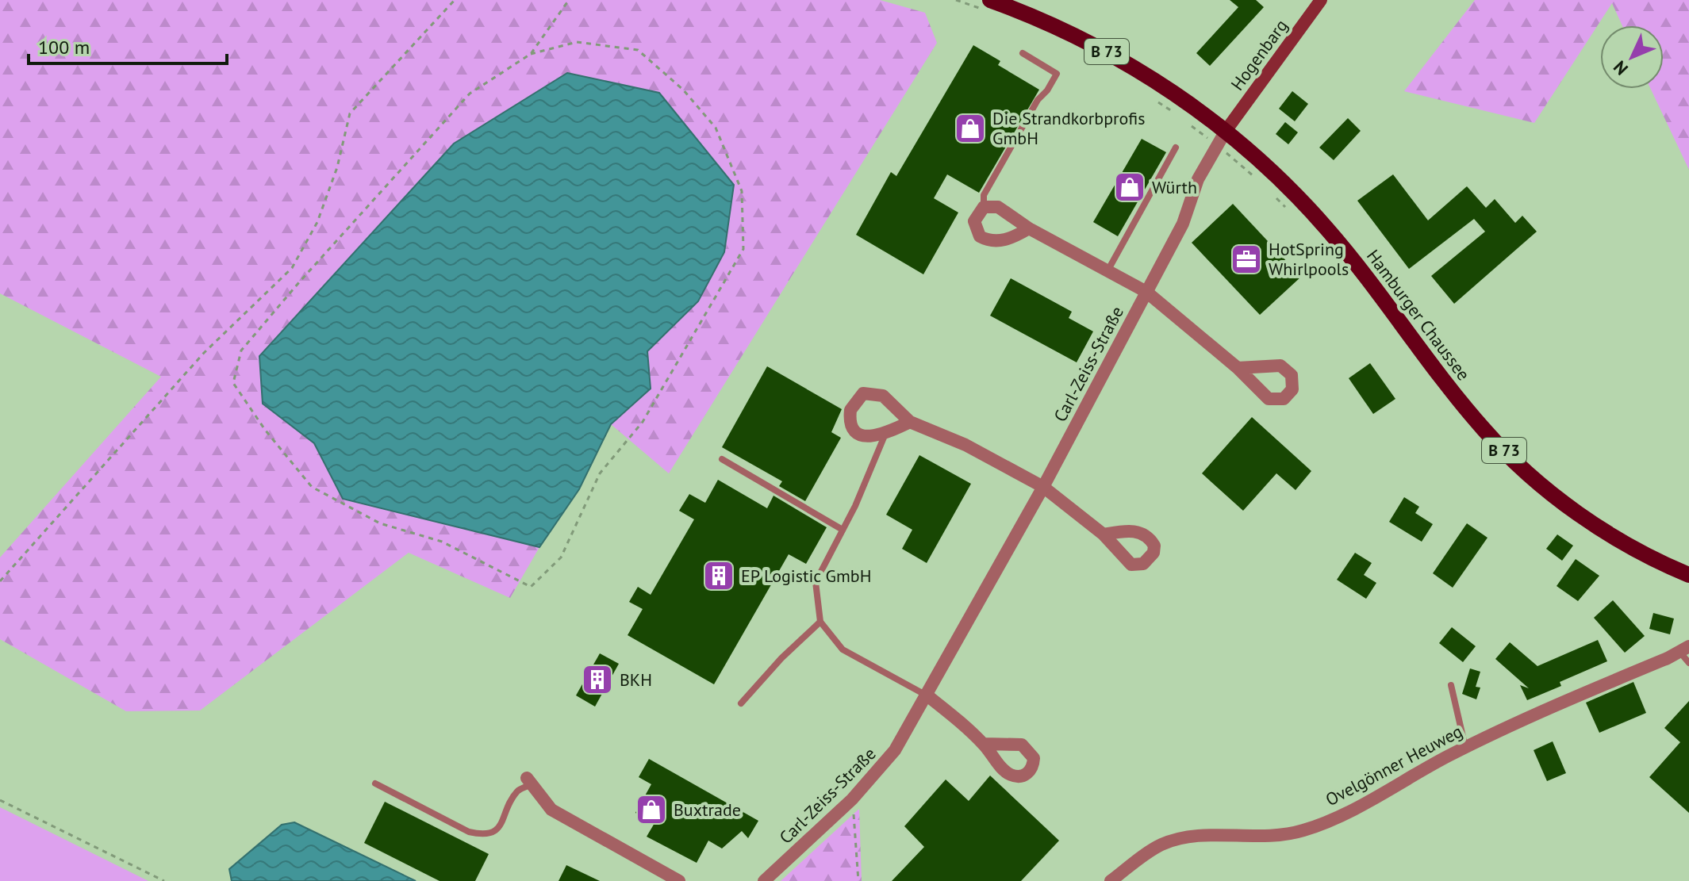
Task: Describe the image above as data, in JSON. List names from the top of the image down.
{
  "streets": {
    "main road": ["B 73", "Hamburger Chaussee"],
    "street": ["Hogenbarg", "Carl-Zeiss-Straße", "Ovelgönner Heuweg"]
  },
  "crossings": [
    ["Hogenbarg", "Hamburger Chaussee"],
    ["Hogenbarg", "Carl-Zeiss-Straße"],
    ["Hamburger Chaussee", "Carl-Zeiss-Straße"]
  ],
  "places": {
    "shop": ["Die Strandkorbprofis GmbH", "Würth", "Buxtrade"],
    "office": ["HotSpring Whirlpools"],
    "building": ["EP Logistic GmbH", "BKH"]
  },
  "scale_bar": "100 m",
  "north": "bottom left"
}
